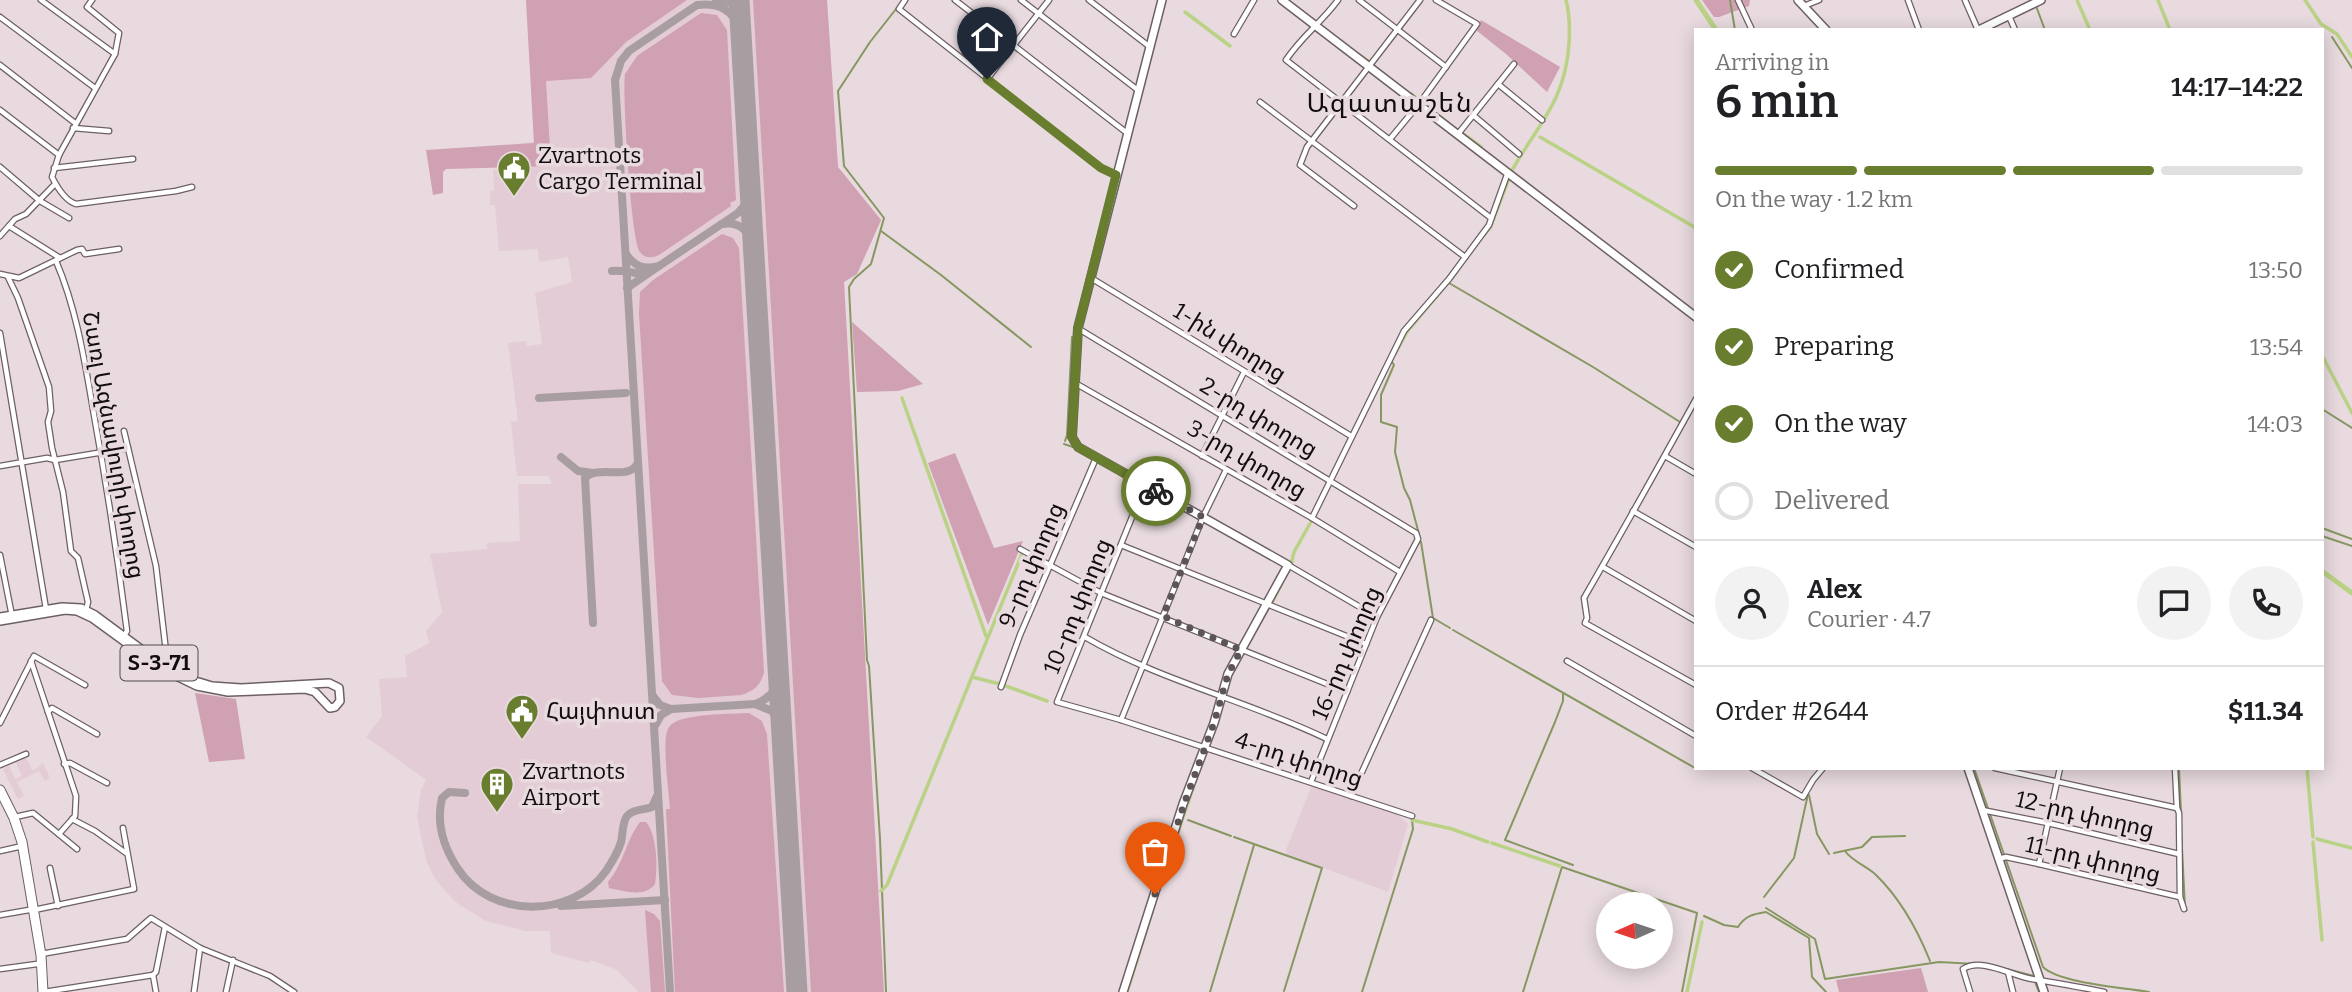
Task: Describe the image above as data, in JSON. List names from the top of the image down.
{
  "streets": {
    "main road": ["Տ-3-71", "4-րդ փողոց"],
    "street": [
      "1-ին փողոց",
      "2-րդ փողոց",
      "Շառլ Ազնավուրի փողոց",
      "3-րդ փողոց",
      "9-րդ փողոց",
      "10-րդ փողոց",
      "16-րդ փողոց",
      "12-րդ փողոց",
      "11-րդ փողոց"
    ]
  },
  "crossings": [
    ["2-րդ փողոց", "16-րդ փողոց"],
    ["Շառլ Ազնավուրի փողոց", "Տ-3-71"],
    ["3-րդ փողոց", "16-րդ փողոց"],
    ["16-րդ փողոց", "4-րդ փողոց"]
  ],
  "districts": ["Ազատաշեն"],
  "places": {
    "public building": ["Zvartnots Cargo Terminal", "Հայփոստ"],
    "building": ["Zvartnots Airport"]
  },
  "north": "left",
  "page": {
    "heading": ["6 min", "Arriving in", "14:17–14:22"],
    "panel": [
      "Alex",
      "Courier · 4.7",
      "Order #2644",
      "$11.34"
    ],
    "bar": "On the way · 1.2 km",
    "list": [
      ["Confirmed", "13:50"],
      ["Preparing", "13:54"],
      ["On the way", "14:03"],
      "Delivered"
    ]
  }
}
